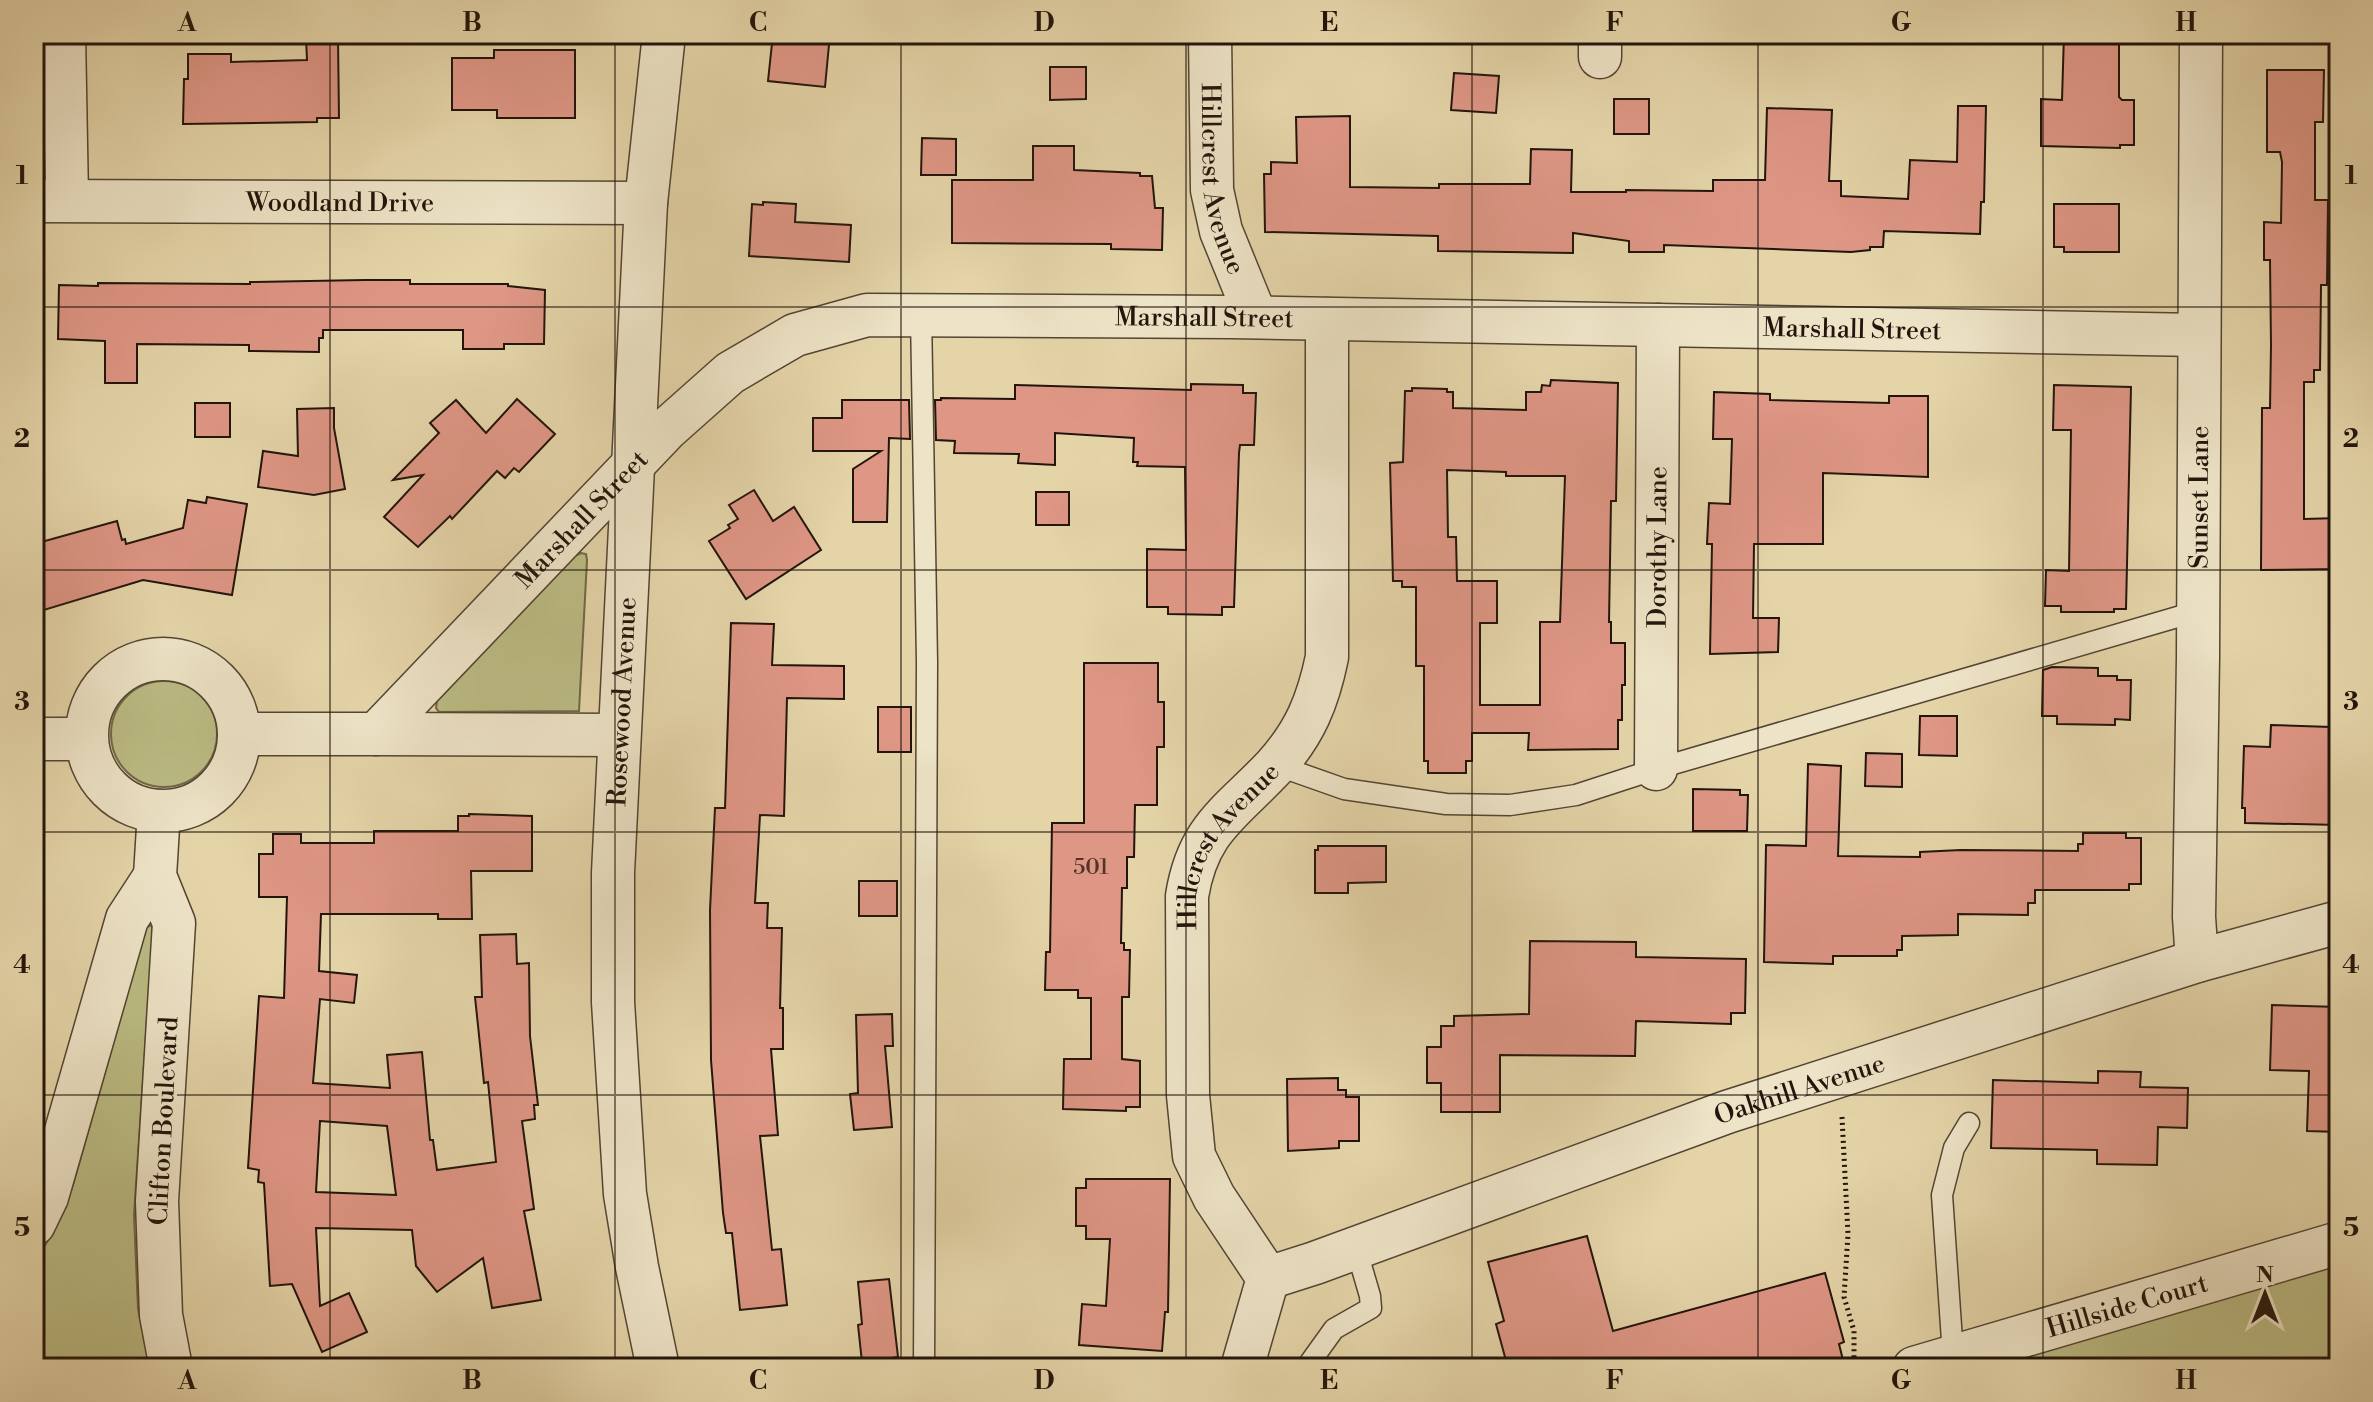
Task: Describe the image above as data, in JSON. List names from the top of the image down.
{
  "streets": {
    "street": [
      "Hillcrest Avenue",
      "Woodland Drive",
      "Marshall Street",
      "Sunset Lane",
      "Dorothy Lane",
      "Rosewood Avenue",
      "Oakhill Avenue",
      "Clifton Boulevard",
      "Hillside Court"
    ]
  },
  "crossings": [
    ["Hillcrest Avenue", "Marshall Street"],
    ["Hillcrest Avenue", "Oakhill Avenue"],
    ["Woodland Drive", "Rosewood Avenue"],
    ["Marshall Street", "Sunset Lane"],
    ["Marshall Street", "Dorothy Lane"],
    ["Marshall Street", "Rosewood Avenue"],
    ["Sunset Lane", "Oakhill Avenue"]
  ],
  "house_numbers": ["501"],
  "north": "top",
  "grid": {
    "columns": [
      "A",
      "B",
      "C",
      "D",
      "E",
      "F",
      "G",
      "H"
    ],
    "rows": [
      "1",
      "2",
      "3",
      "4",
      "5"
    ]
  }
}
